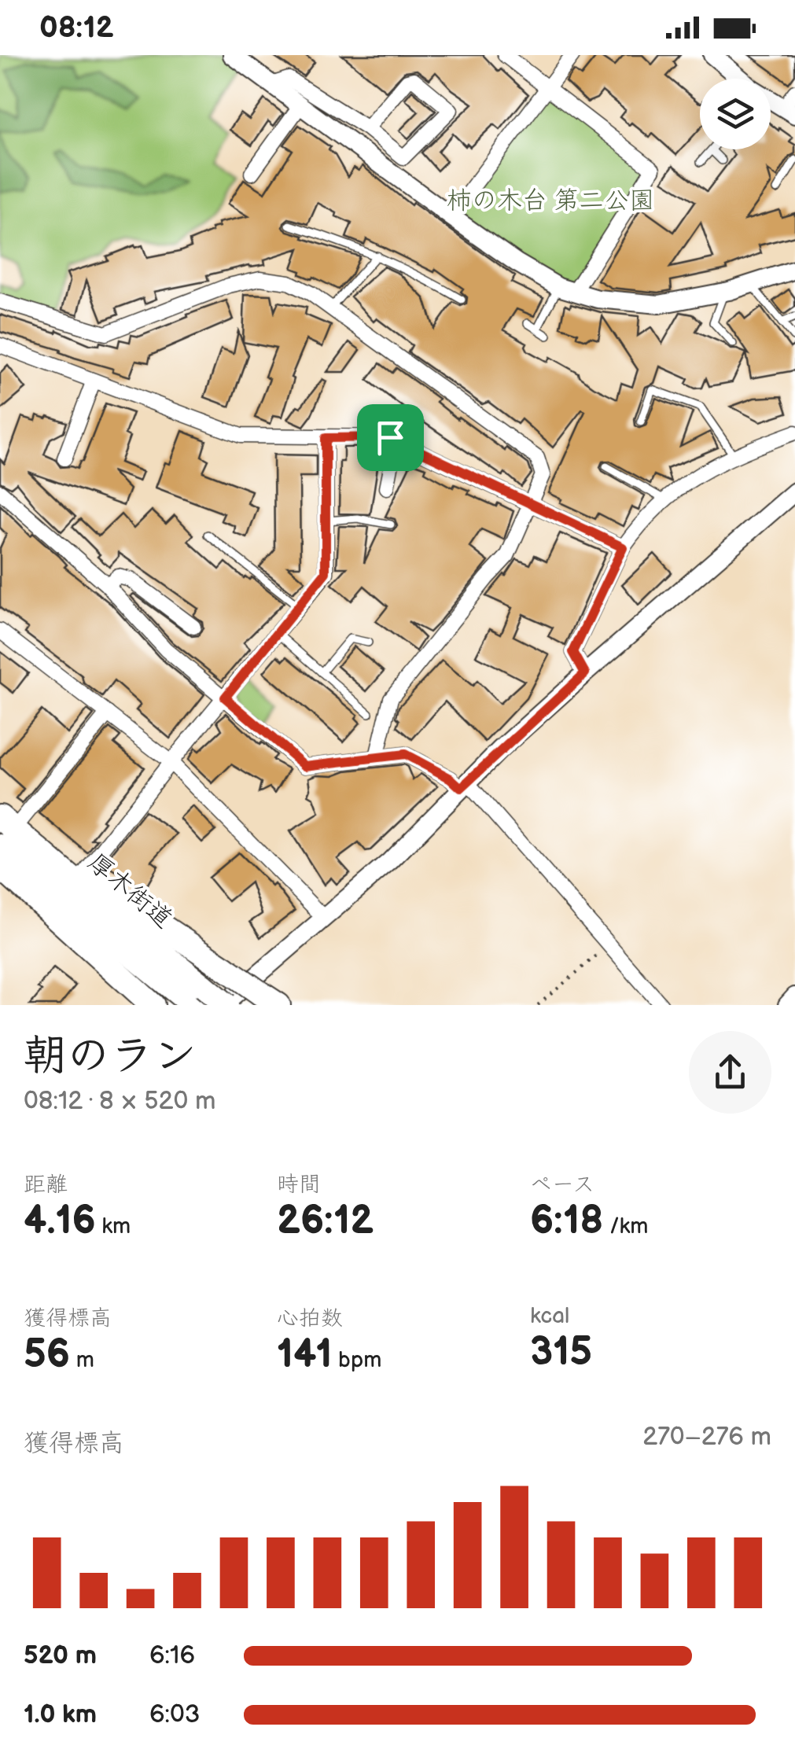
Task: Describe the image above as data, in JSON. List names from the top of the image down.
{
  "streets": {
    "highway": ["厚木街道"]
  },
  "parks": ["柿の木台 第二公園"],
  "page": {
    "status": "08:12",
    "heading": ["朝のラン", "08:12 · 8 × 520 m"],
    "stats": [
      ["距離", "4.16 km"],
      ["時間", "26:12"],
      ["ペース", "6:18 /km"],
      ["獲得標高", "56 m"],
      ["心拍数", "141 bpm"],
      ["kcal", "315"]
    ],
    "chart": ["獲得標高", "270–276 m"],
    "list": [
      {
        "name": "520 m",
        "note": "6:16"
      },
      {
        "name": "1.0 km",
        "note": "6:03"
      }
    ]
  }
}
